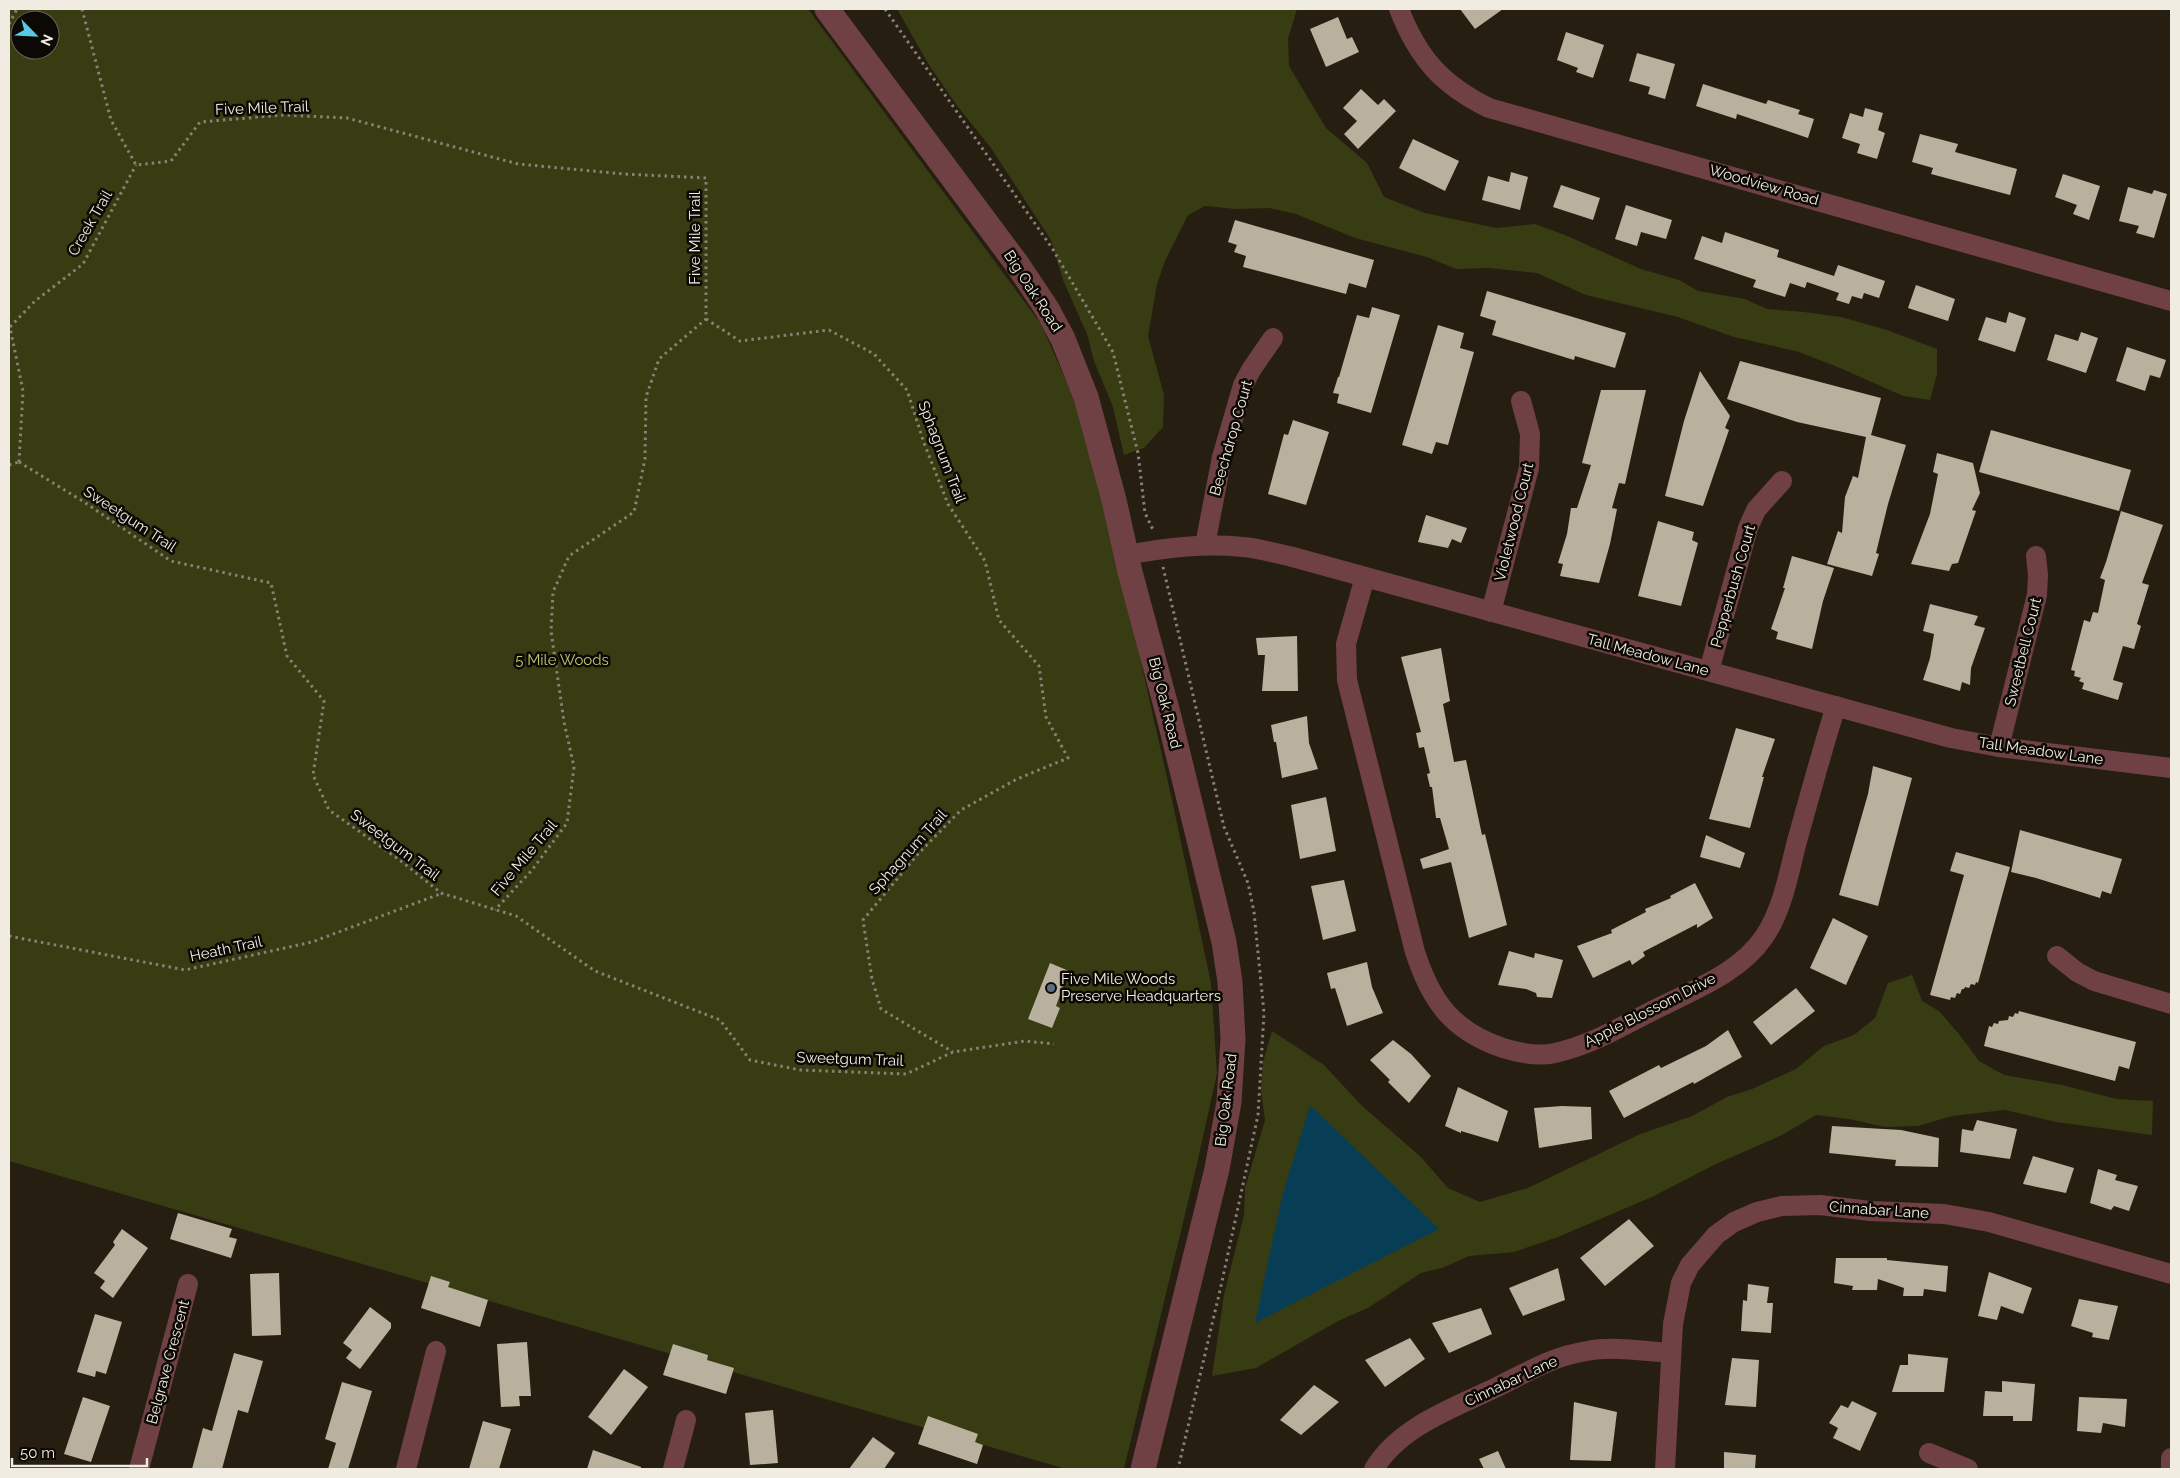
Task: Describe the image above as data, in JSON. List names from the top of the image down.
{
  "streets": {
    "street": [
      "Woodview Road",
      "Big Oak Road",
      "Beechdrop Court",
      "Violetwood Court",
      "Pepperbush Court",
      "Sweetbell Court",
      "Tall Meadow Lane",
      "Apple Blossom Drive",
      "Cinnabar Lane",
      "Belgrave Crescent"
    ],
    "path": [
      "Five Mile Trail",
      "Creek Trail",
      "Sphagnum Trail",
      "Sweetgum Trail",
      "Heath Trail"
    ]
  },
  "crossings": [
    ["Five Mile Trail", "Creek Trail"],
    ["Five Mile Trail", "Sphagnum Trail"],
    ["Five Mile Trail", "Sweetgum Trail"],
    ["Creek Trail", "Sweetgum Trail"],
    ["Big Oak Road", "Tall Meadow Lane"],
    ["Beechdrop Court", "Tall Meadow Lane"],
    ["Sphagnum Trail", "Sweetgum Trail"],
    ["Sweetgum Trail", "Heath Trail"],
    ["Violetwood Court", "Tall Meadow Lane"],
    ["Pepperbush Court", "Tall Meadow Lane"],
    ["Sweetbell Court", "Tall Meadow Lane"],
    ["Tall Meadow Lane", "Apple Blossom Drive"]
  ],
  "parks": ["5 Mile Woods"],
  "places": ["Five Mile Woods Preserve Headquarters"],
  "scale_bar": "50 m",
  "north": "bottom right"
}
